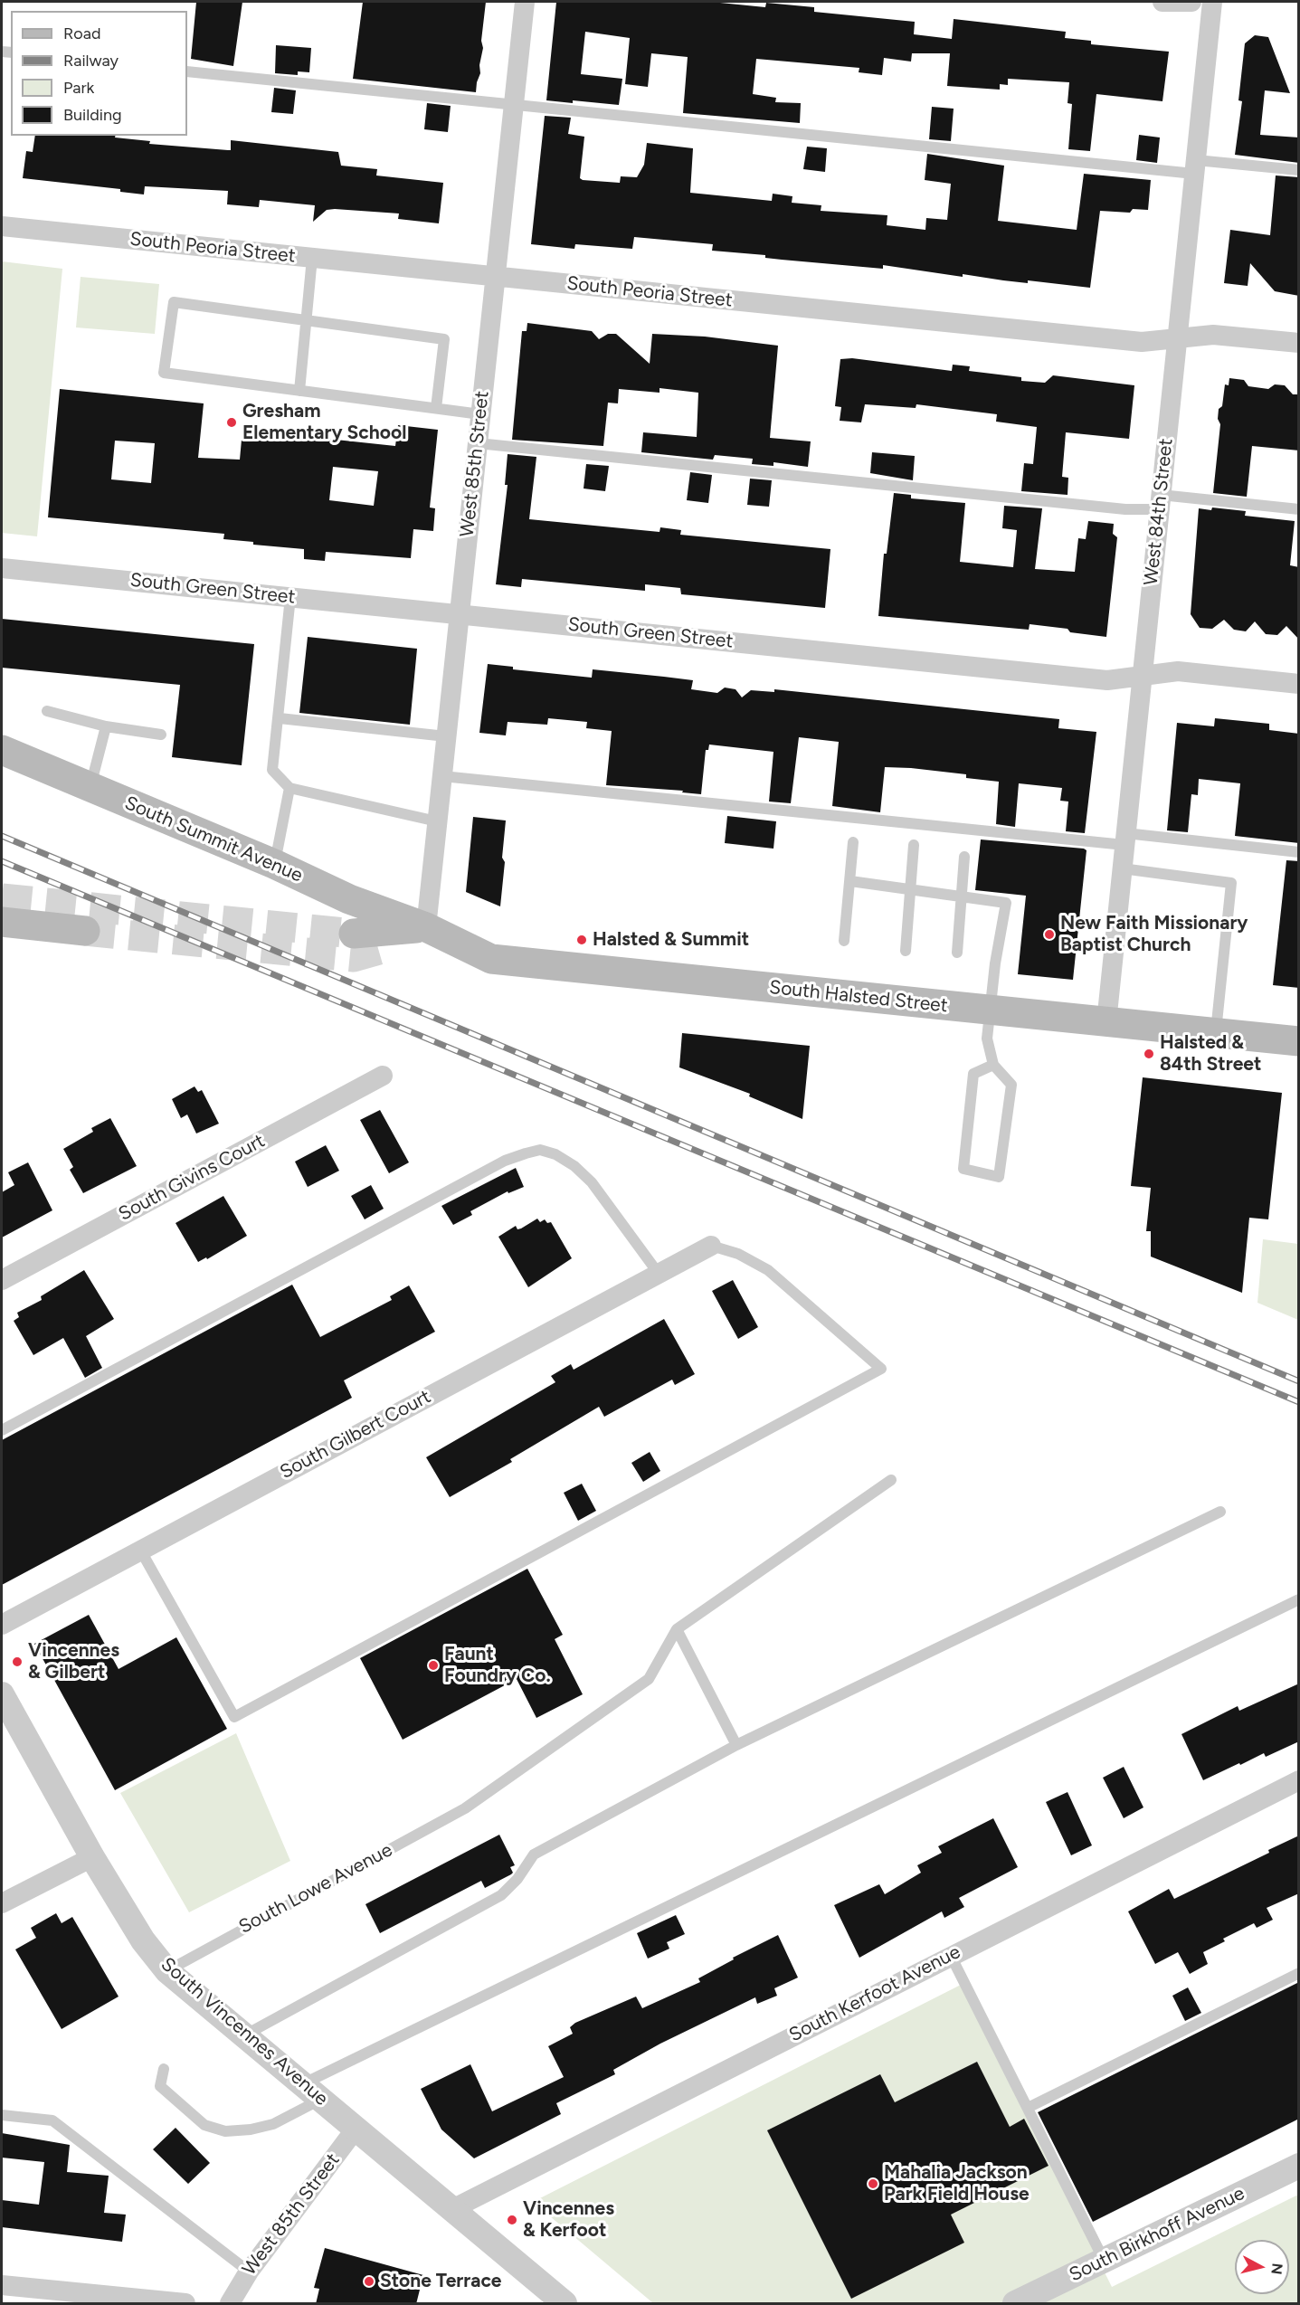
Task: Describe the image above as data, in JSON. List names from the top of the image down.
{
  "streets": {
    "main road": ["South Summit Avenue", "South Halsted Street"],
    "street": [
      "South Peoria Street",
      "West 85th Street",
      "West 84th Street",
      "South Green Street",
      "South Givins Court",
      "South Gilbert Court",
      "South Kerfoot Avenue",
      "South Vincennes Avenue",
      "South Birkhoff Avenue"
    ],
    "lane": ["South Lowe Avenue"]
  },
  "crossings": [
    ["South Peoria Street", "West 85th Street"],
    ["South Peoria Street", "West 84th Street"],
    ["West 85th Street", "South Green Street"],
    ["West 85th Street", "South Summit Avenue"],
    ["West 85th Street", "South Halsted Street"],
    ["West 85th Street", "South Vincennes Avenue"],
    ["West 84th Street", "South Green Street"],
    ["West 84th Street", "South Halsted Street"],
    ["South Summit Avenue", "South Halsted Street"],
    ["South Lowe Avenue", "South Vincennes Avenue"],
    ["South Kerfoot Avenue", "South Vincennes Avenue"]
  ],
  "places": [
    "Gresham Elementary School",
    "New Faith Missionary Baptist Church",
    "Halsted & Summit",
    "Halsted & 84th Street",
    "Vincennes & Gilbert",
    "Faunt Foundry Co.",
    "Mahalia Jackson Park Field House",
    "Vincennes & Kerfoot",
    "Stone Terrace"
  ],
  "legend": [
    "Road",
    "Railway",
    "Park",
    "Building"
  ],
  "north": "right"
}
